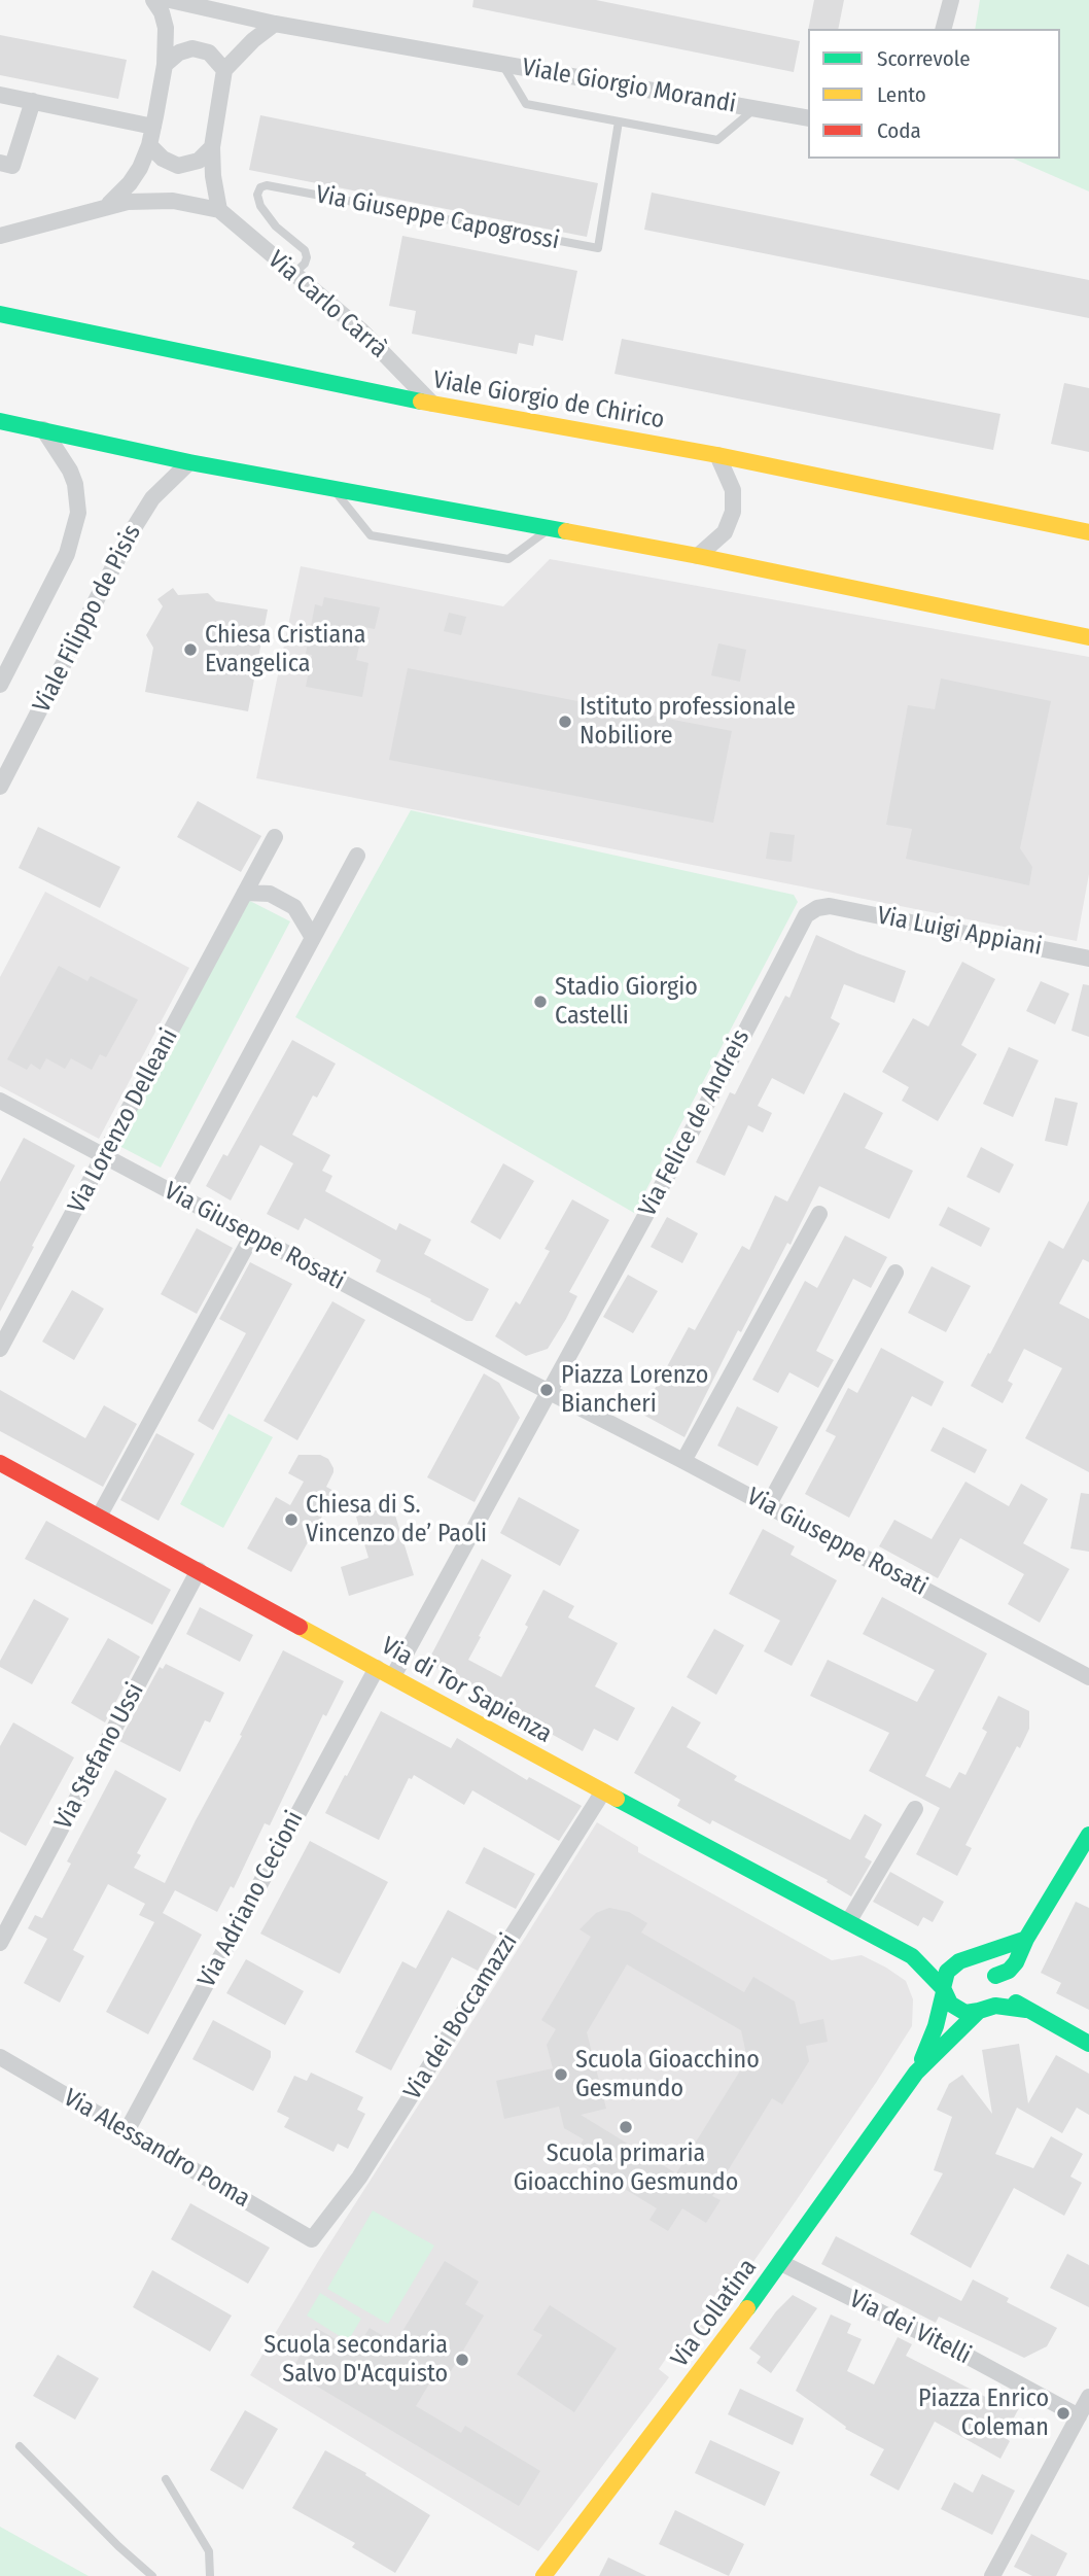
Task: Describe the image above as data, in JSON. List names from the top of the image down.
{
  "streets": {
    "street": [
      "Viale Giorgio Morandi",
      "Via Carlo Carrà",
      "Viale Giorgio de Chirico",
      "Viale Filippo de Pisis",
      "Via Luigi Appiani",
      "Via Lorenzo Delleani",
      "Via Felice de Andreis",
      "Via Giuseppe Rosati",
      "Via di Tor Sapienza",
      "Via Stefano Ussi",
      "Via Adriano Cecioni",
      "Via dei Boccamazzi",
      "Via Alessandro Poma",
      "Via Collatina",
      "Via dei Vitelli"
    ],
    "lane": ["Via Giuseppe Capogrossi"]
  },
  "crossings": [
    ["Viale Giorgio Morandi", "Via Giuseppe Capogrossi"],
    ["Via Giuseppe Capogrossi", "Via Carlo Carrà"],
    ["Via Carlo Carrà", "Viale Giorgio de Chirico"],
    ["Via Luigi Appiani", "Via Felice de Andreis"],
    ["Via Lorenzo Delleani", "Via Giuseppe Rosati"],
    ["Via Felice de Andreis", "Via Giuseppe Rosati"],
    ["Via di Tor Sapienza", "Via Stefano Ussi"],
    ["Via di Tor Sapienza", "Via Adriano Cecioni"],
    ["Via di Tor Sapienza", "Via dei Boccamazzi"],
    ["Via Adriano Cecioni", "Via Alessandro Poma"],
    ["Via dei Boccamazzi", "Via Alessandro Poma"],
    ["Via Collatina", "Via dei Vitelli"]
  ],
  "places": [
    "Chiesa Cristiana Evangelica",
    "Istituto professionale Nobiliore",
    "Stadio Giorgio Castelli",
    "Piazza Lorenzo Biancheri",
    "Chiesa di S. Vincenzo de’ Paoli",
    "Scuola Gioacchino Gesmundo",
    "Scuola primaria Gioacchino Gesmundo",
    "Scuola secondaria Salvo D'Acquisto",
    "Piazza Enrico Coleman"
  ],
  "legend": ["Scorrevole", "Lento", "Coda"]
}
